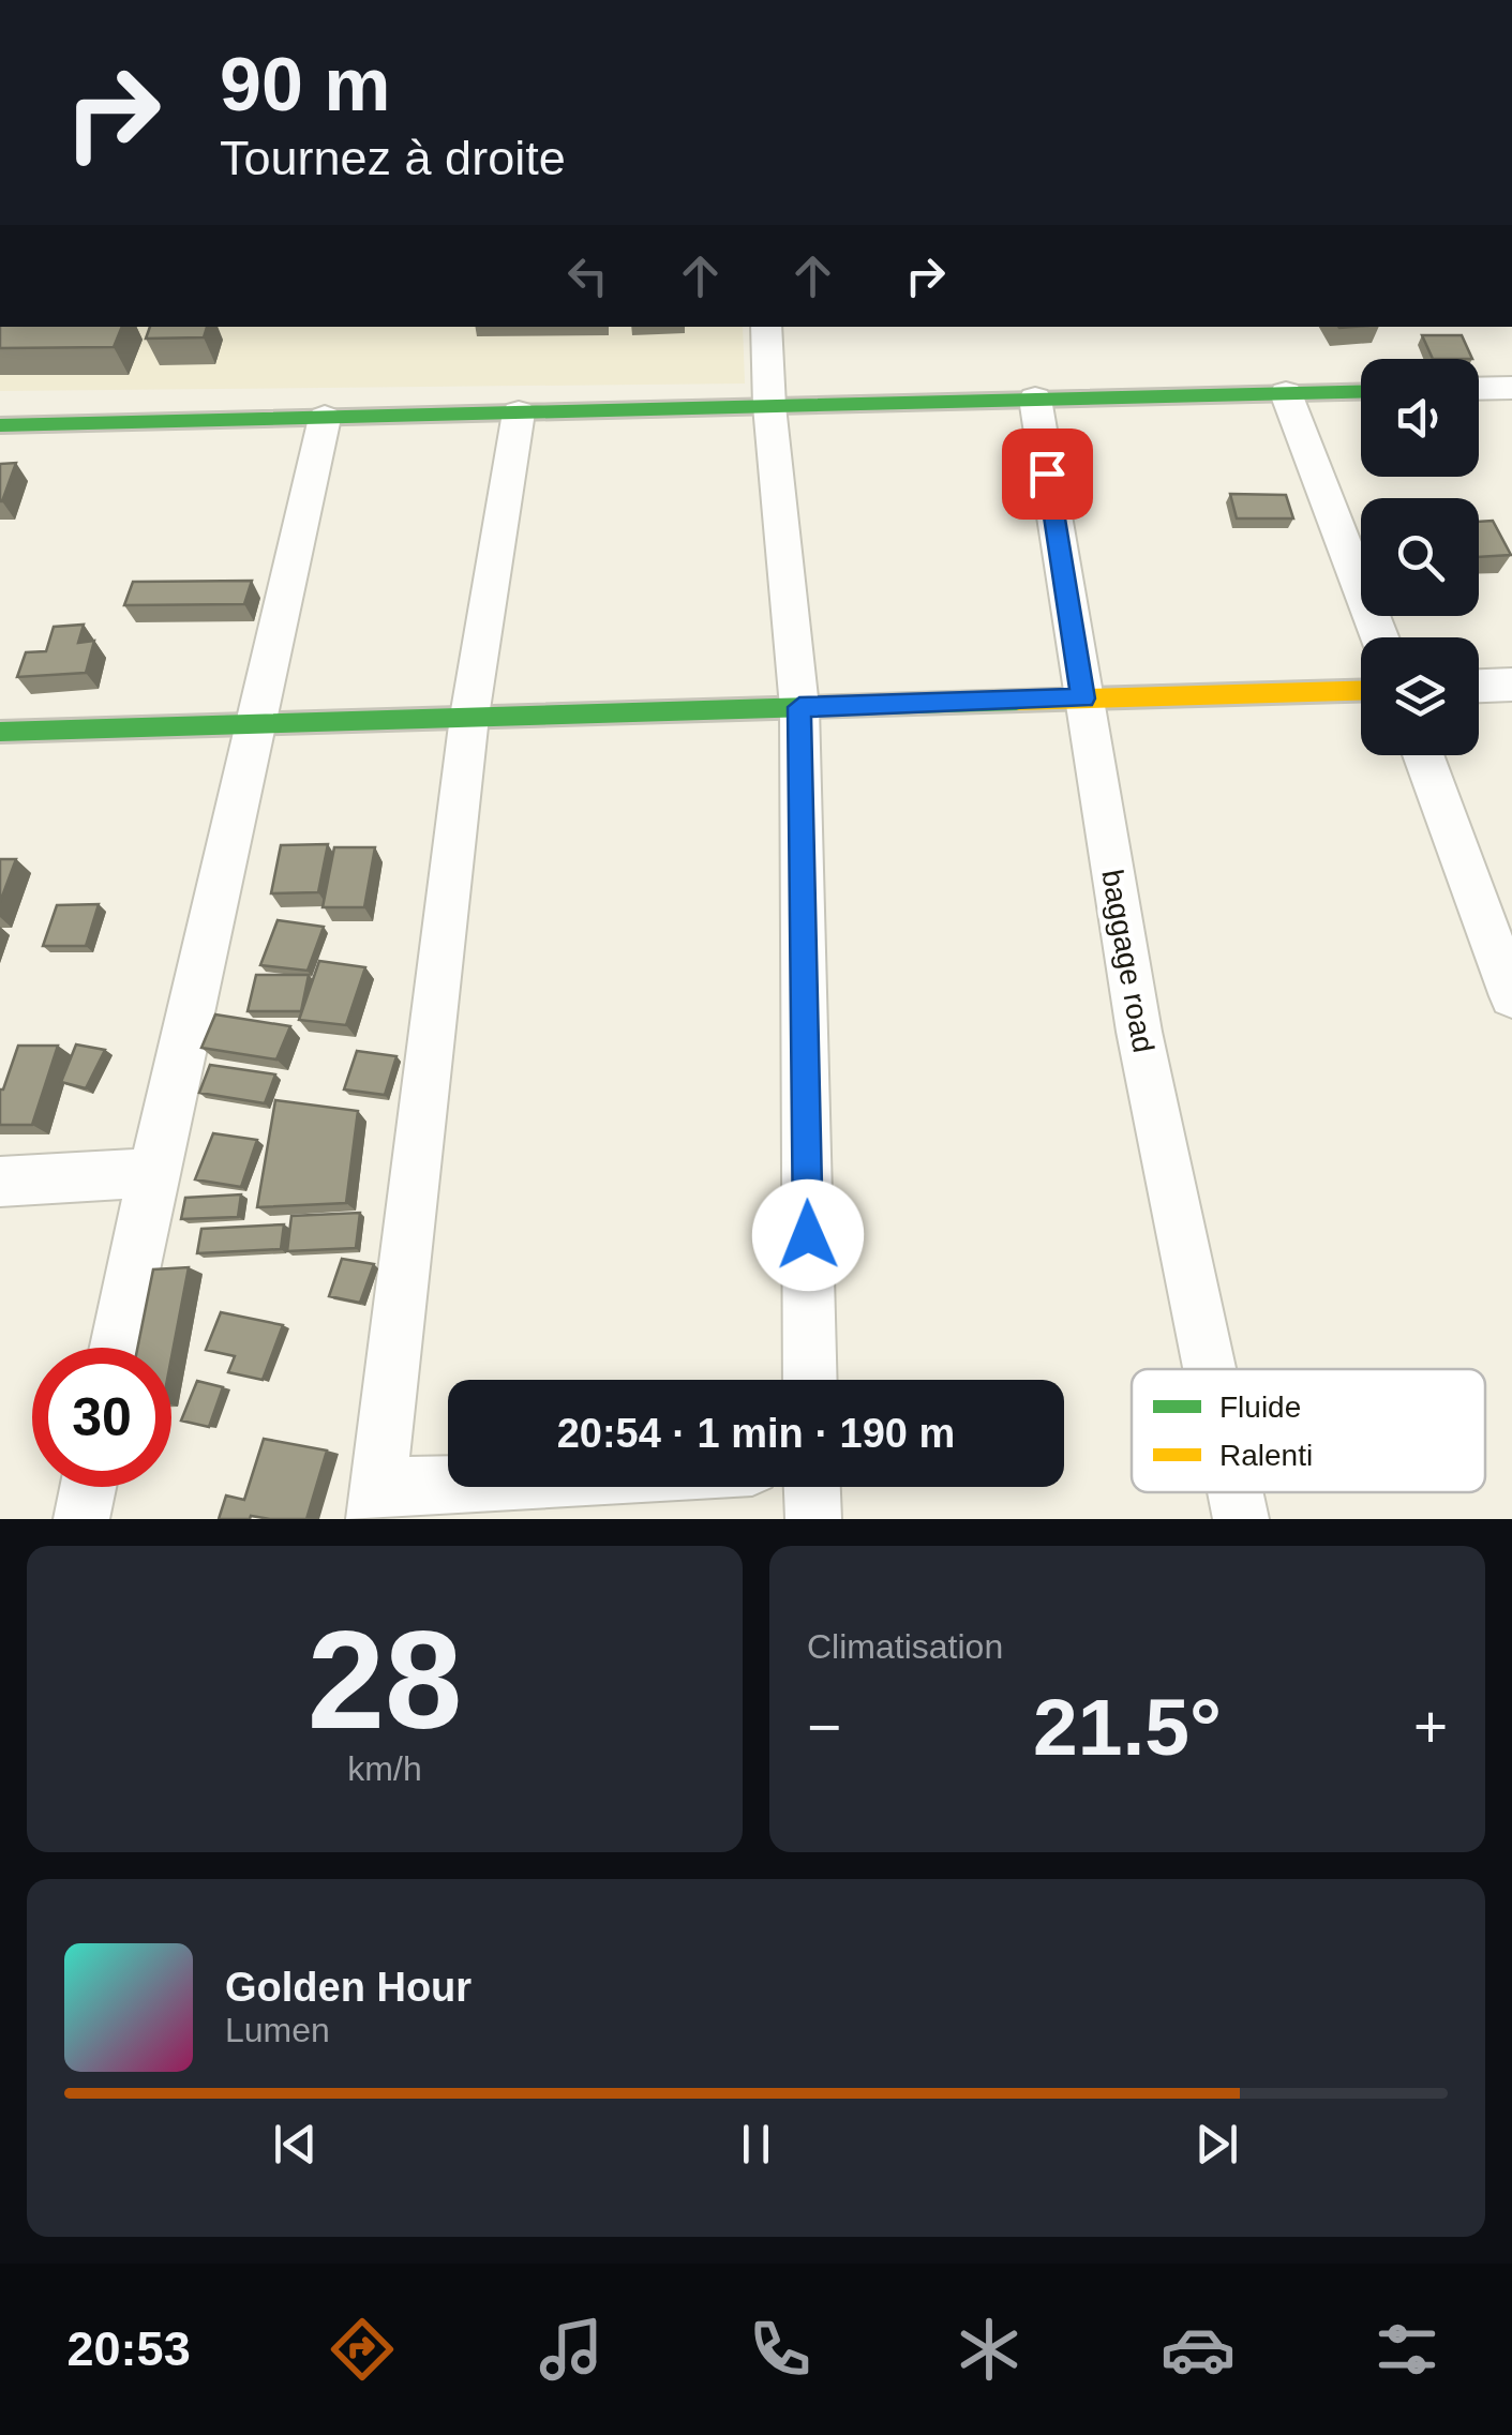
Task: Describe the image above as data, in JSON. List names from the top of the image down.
{
  "streets": {
    "street": ["baggage road"]
  },
  "legend": ["Fluide", "Ralenti"],
  "page": {
    "turn": ["90 m", "Tournez à droite"],
    "limit": "30",
    "trip": "20:54 · 1 min · 190 m",
    "tile": [
      ["28", "km/h"],
      "Climatisation"
    ],
    "heat": ["−", "21.5°", "+"],
    "song": ["Golden Hour", "Lumen"],
    "tabs": "20:53"
  }
}
